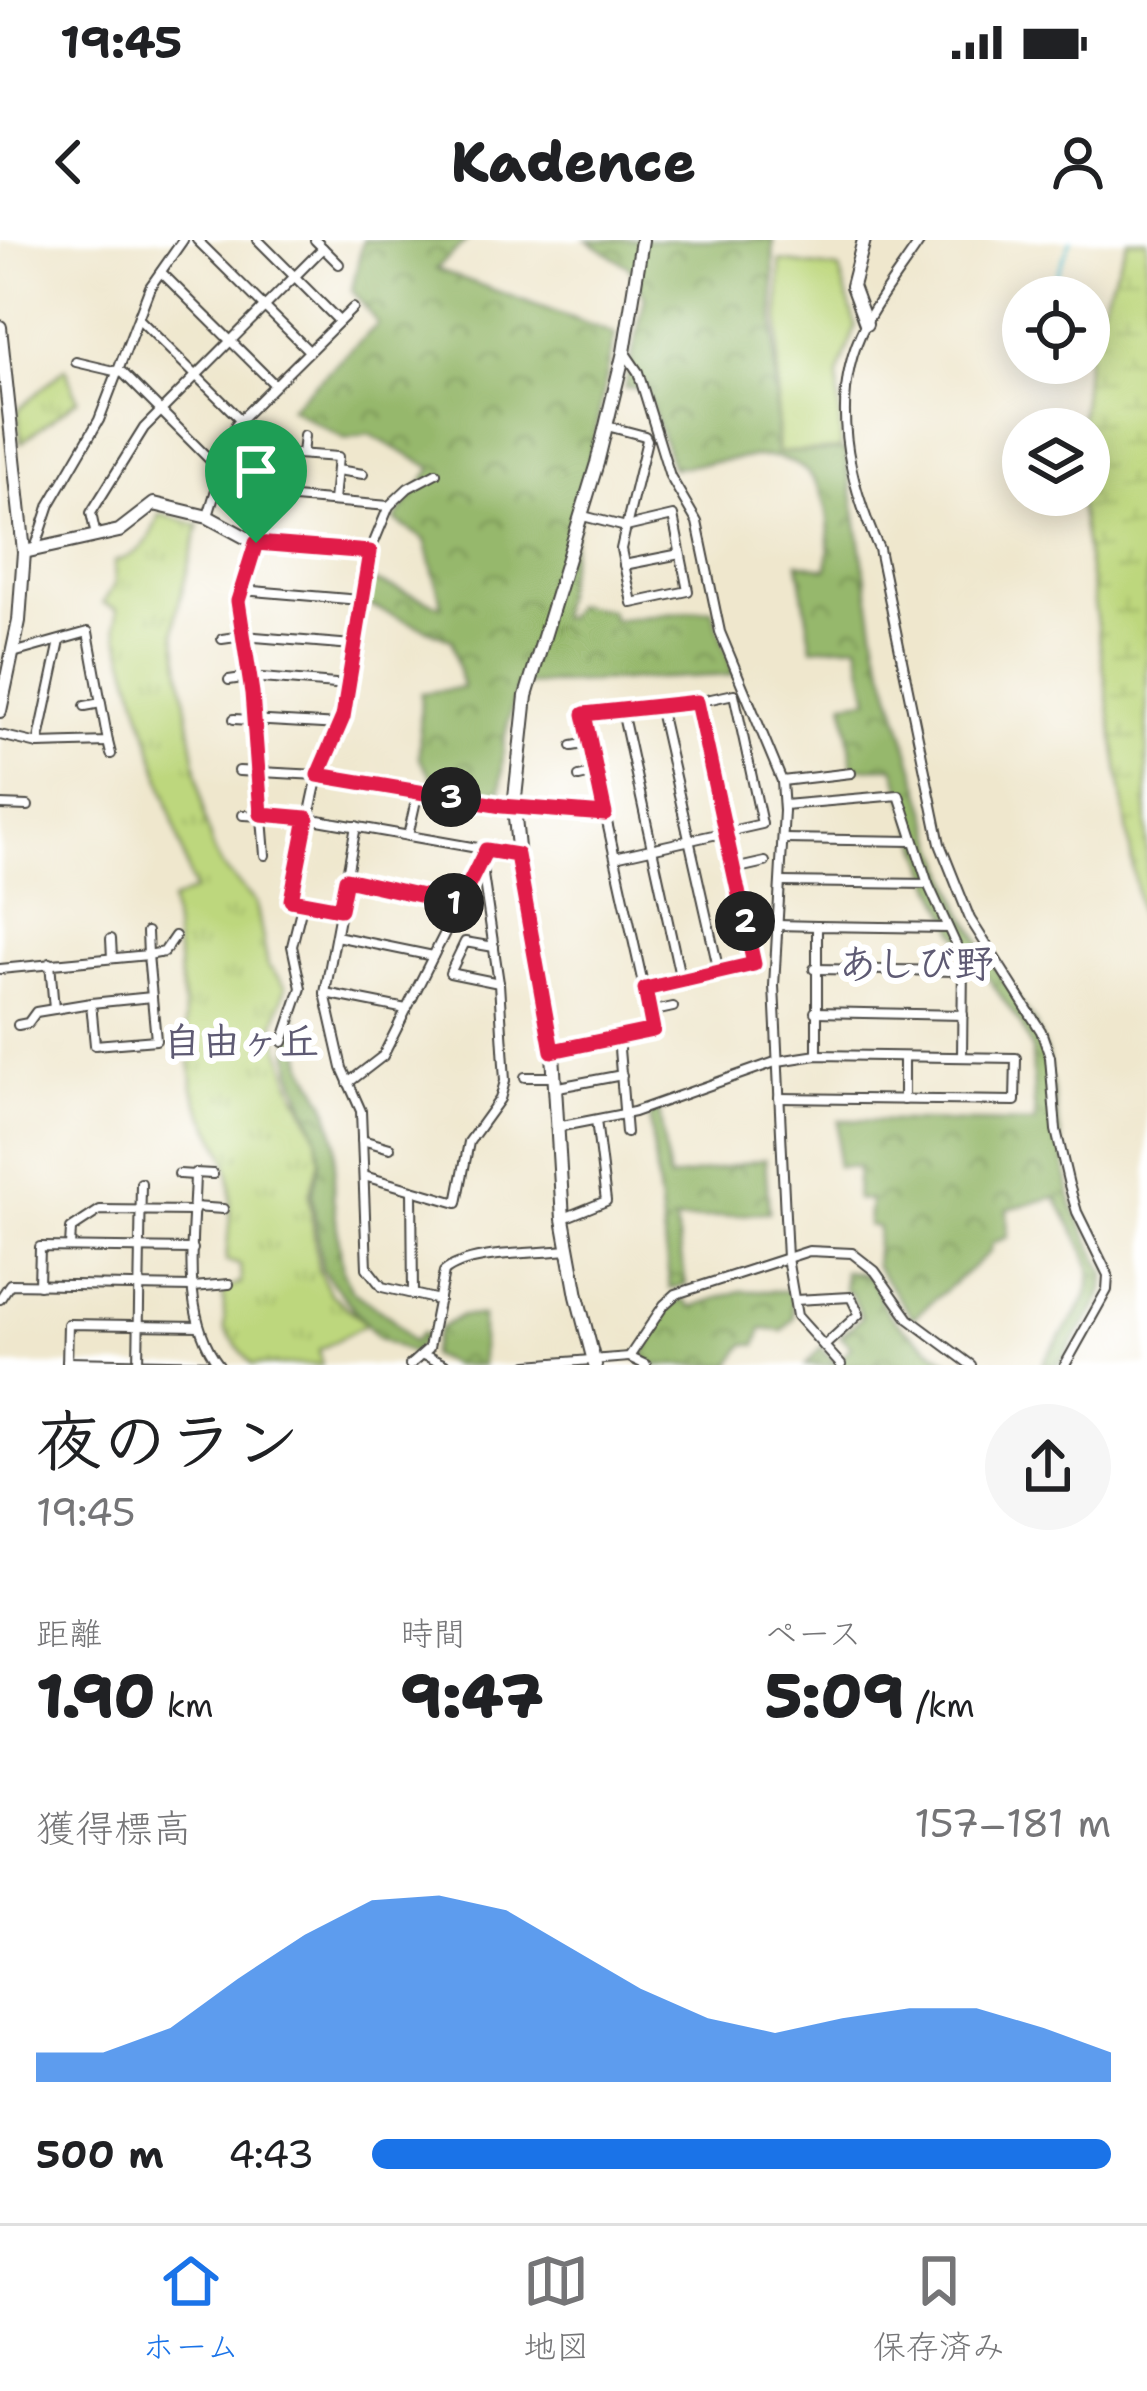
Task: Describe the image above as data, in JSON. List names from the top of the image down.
{
  "districts": ["あしび野", "自由ヶ丘"],
  "page": {
    "status": "19:45",
    "header": "Kadence",
    "pins": ["3", "1", "2"],
    "heading": ["夜のラン", "19:45"],
    "stats": [
      ["距離", "1.90 km"],
      ["時間", "9:47"],
      ["ペース", "5:09 /km"]
    ],
    "chart": ["獲得標高", "157–181 m"],
    "list": [
      {
        "name": "500 m",
        "note": "4:43"
      }
    ],
    "tabs": ["ホーム", "地図", "保存済み"]
  }
}
